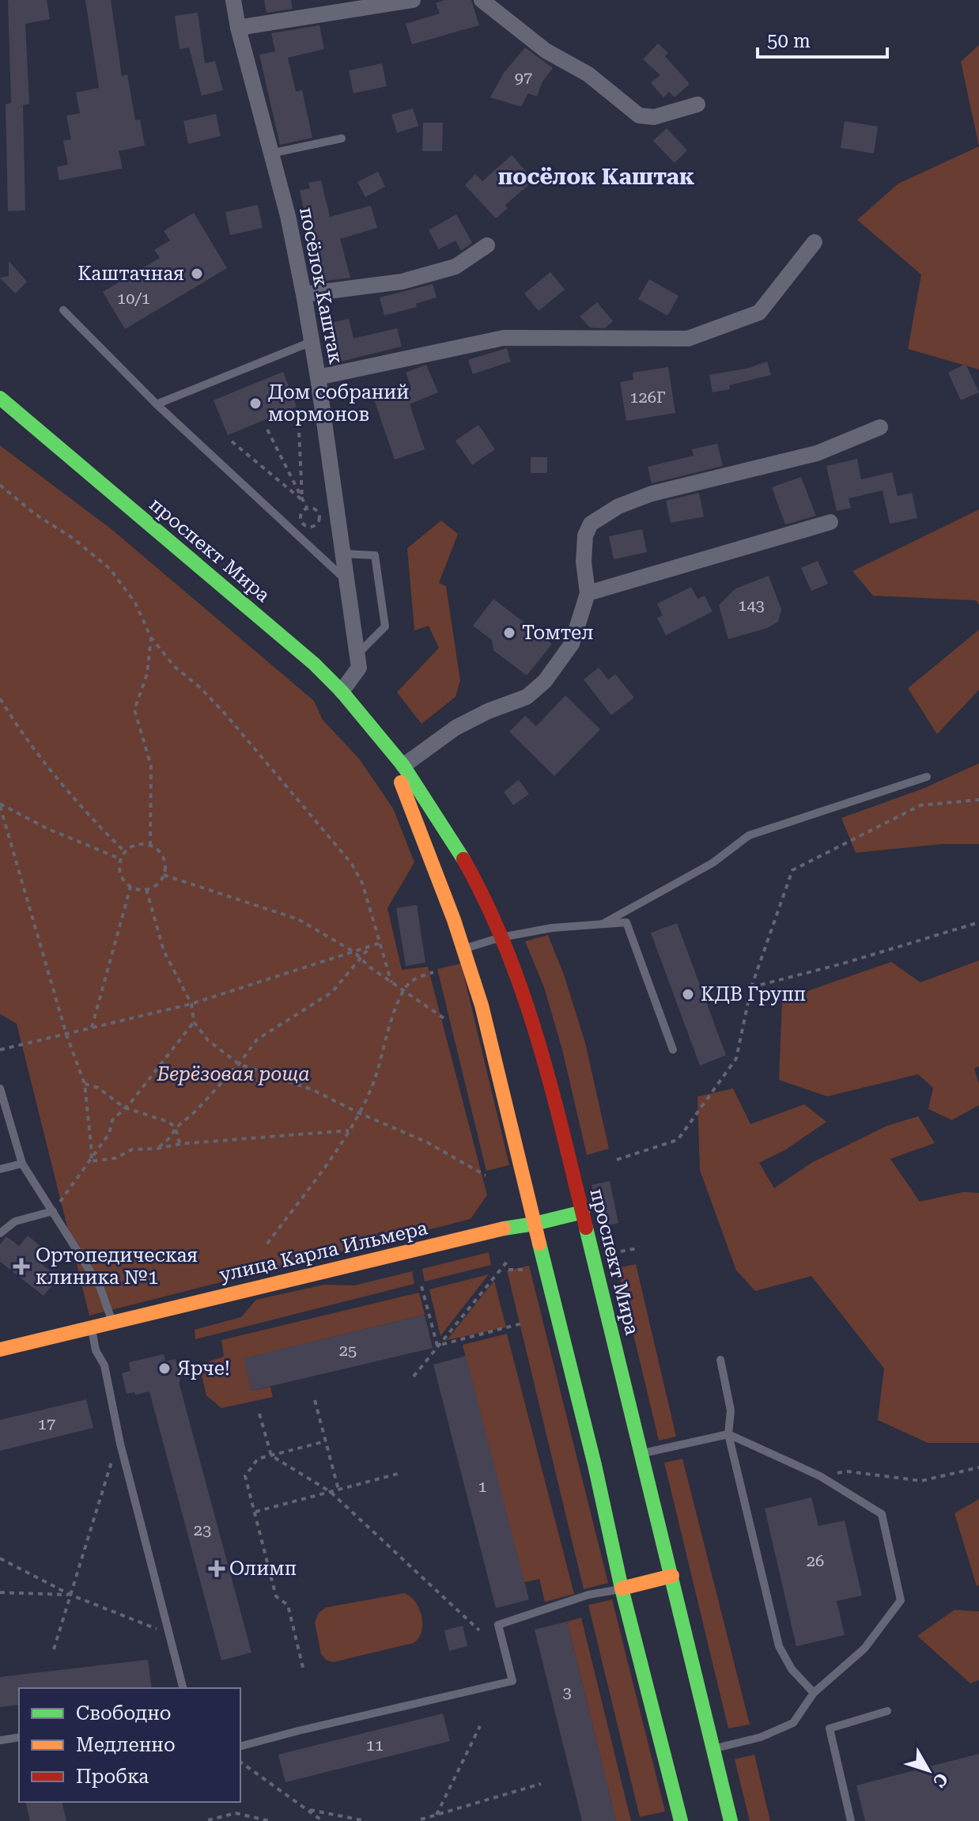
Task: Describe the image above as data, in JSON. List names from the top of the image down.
{
  "streets": {
    "main road": ["проспект Мира", "улица Карла Ильмера"],
    "street": ["посёлок Каштак"]
  },
  "crossings": [
    ["посёлок Каштак", "проспект Мира"],
    ["проспект Мира", "улица Карла Ильмера"]
  ],
  "districts": ["посёлок Каштак"],
  "parks": ["Берёзовая роща"],
  "places": {
    "other": [
      "Каштачная",
      "Дом собраний мормонов",
      "Томтел",
      "КДВ Групп",
      "Ярче!"
    ],
    "health": ["Ортопедическая клиника №1", "Олимп"]
  },
  "house_numbers": [
    "97",
    "10/1",
    "126Г",
    "143",
    "25",
    "17",
    "1",
    "23",
    "26",
    "3",
    "11"
  ],
  "legend": ["Свободно", "Медленно", "Пробка"],
  "scale_bar": "50 m",
  "north": "bottom right"
}
